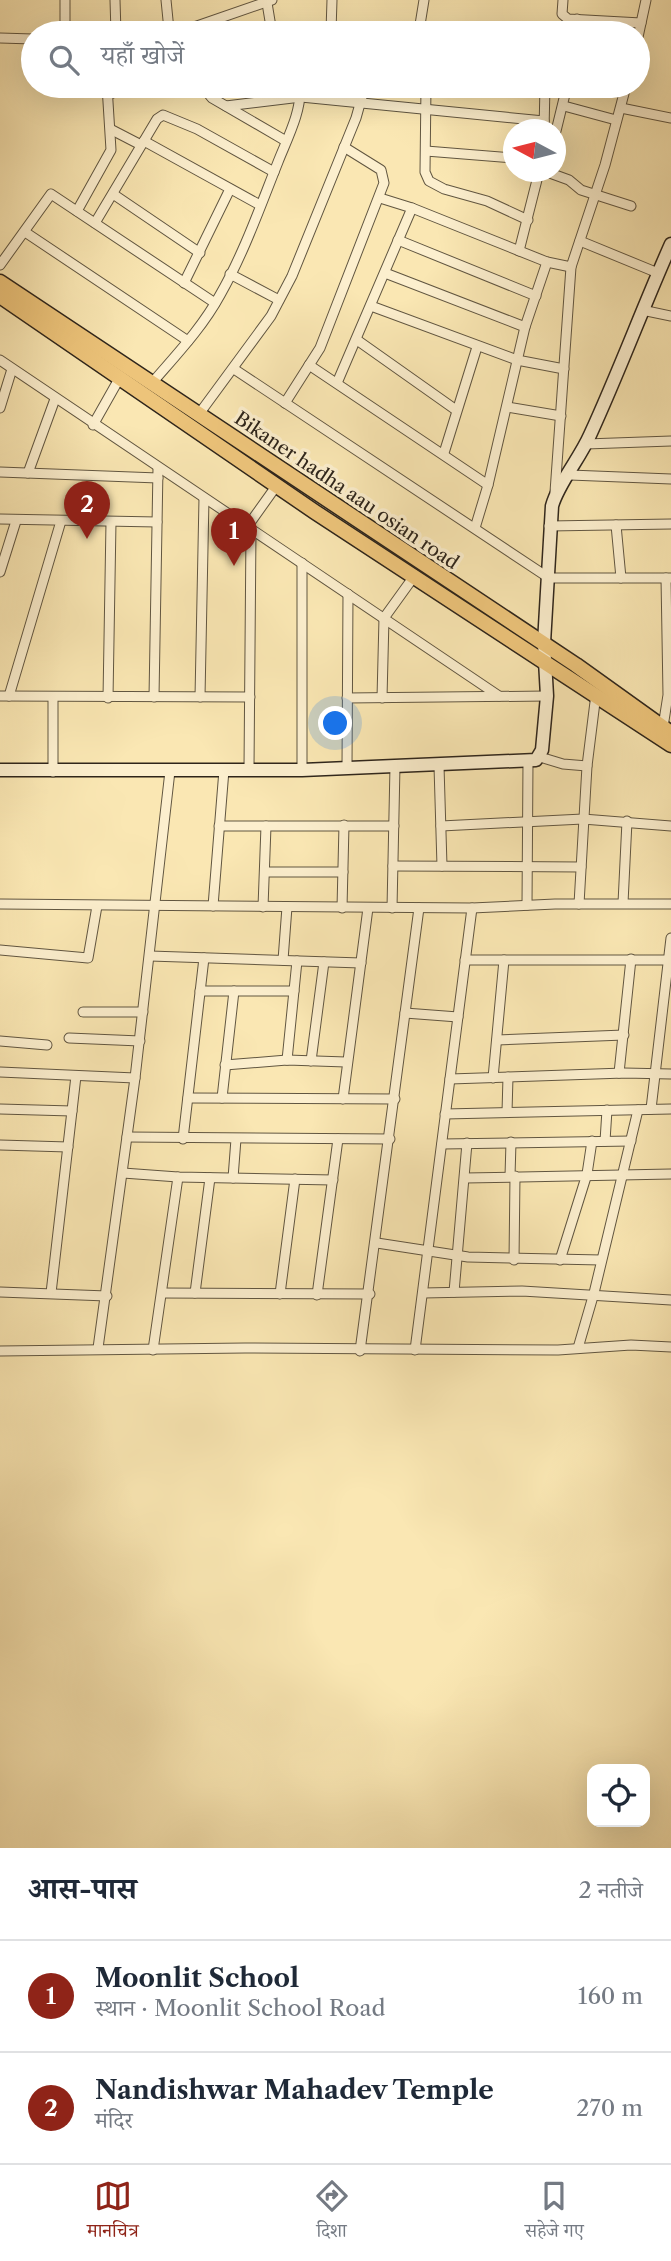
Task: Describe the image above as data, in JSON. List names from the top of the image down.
{
  "streets": {
    "main road": ["Bikaner hadha aau osian road"]
  },
  "north": "left",
  "page": {
    "search": "यहाँ खोजें",
    "pins": ["2", "1"],
    "heading": ["आस-पास", "2 नतीजे"],
    "list": [
      {
        "mark": "1",
        "name": "Moonlit School",
        "note": "स्थान · Moonlit School Road",
        "value": "160 m"
      },
      {
        "mark": "2",
        "name": "Nandishwar Mahadev Temple",
        "note": "मंदिर",
        "value": "270 m"
      }
    ],
    "nav": ["मानचित्र", "दिशा", "सहेजे गए"]
  }
}
